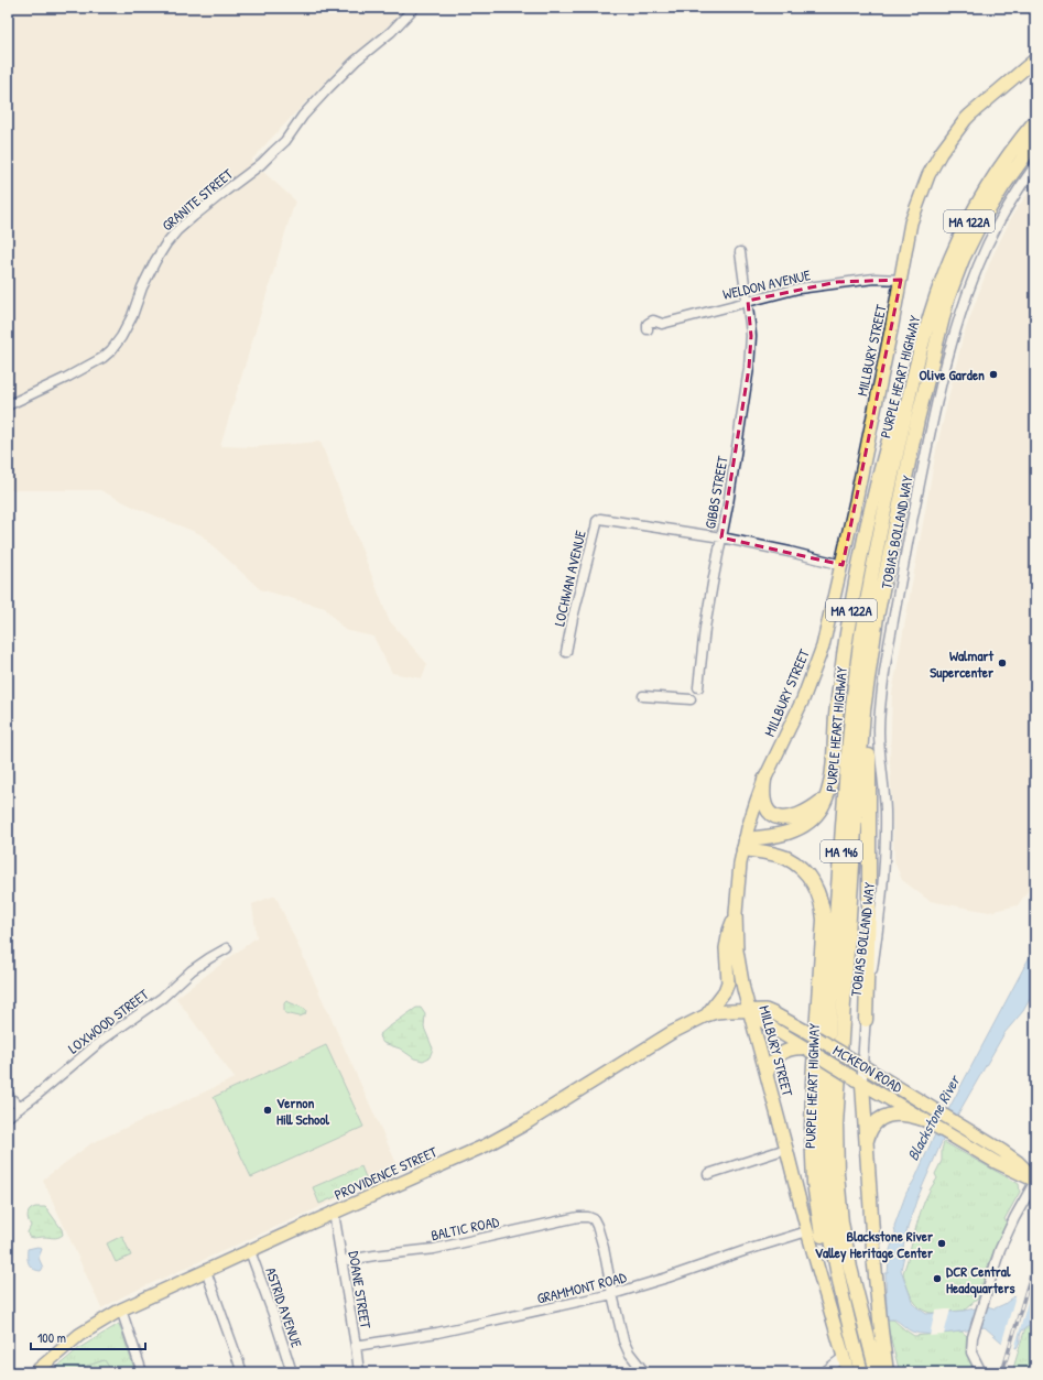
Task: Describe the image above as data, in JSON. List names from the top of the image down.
{
  "streets": {
    "highway": ["MA 122A", "PURPLE HEART HIGHWAY", "MA 146"],
    "main road": ["MILLBURY STREET", "MCKEON ROAD", "PROVIDENCE STREET"],
    "street": [
      "GRANITE STREET",
      "WELDON AVENUE",
      "GIBBS STREET",
      "TOBIAS BOLLAND WAY",
      "LOCHWAN AVENUE",
      "LOXWOOD STREET",
      "BALTIC ROAD",
      "GRAMMONT ROAD",
      "DOANE STREET",
      "ASTRID AVENUE"
    ]
  },
  "crossings": [
    ["MA 122A", "MILLBURY STREET"],
    ["MA 122A", "PURPLE HEART HIGHWAY"],
    ["MA 122A", "TOBIAS BOLLAND WAY"],
    ["WELDON AVENUE", "MILLBURY STREET"],
    ["WELDON AVENUE", "GIBBS STREET"],
    ["MILLBURY STREET", "PURPLE HEART HIGHWAY"],
    ["MILLBURY STREET", "LOCHWAN AVENUE"],
    ["MILLBURY STREET", "MCKEON ROAD"],
    ["MILLBURY STREET", "PROVIDENCE STREET"],
    ["MILLBURY STREET", "GRAMMONT ROAD"],
    ["GIBBS STREET", "LOCHWAN AVENUE"],
    ["TOBIAS BOLLAND WAY", "MCKEON ROAD"],
    ["MCKEON ROAD", "PROVIDENCE STREET"],
    ["PROVIDENCE STREET", "DOANE STREET"],
    ["PROVIDENCE STREET", "ASTRID AVENUE"],
    ["BALTIC ROAD", "GRAMMONT ROAD"],
    ["BALTIC ROAD", "DOANE STREET"],
    ["GRAMMONT ROAD", "DOANE STREET"]
  ],
  "water": ["Blackstone River"],
  "places": [
    "Olive Garden",
    "Walmart Supercenter",
    "Vernon Hill School",
    "Blackstone River Valley Heritage Center",
    "DCR Central Headquarters"
  ],
  "scale_bar": "100 m"
}
